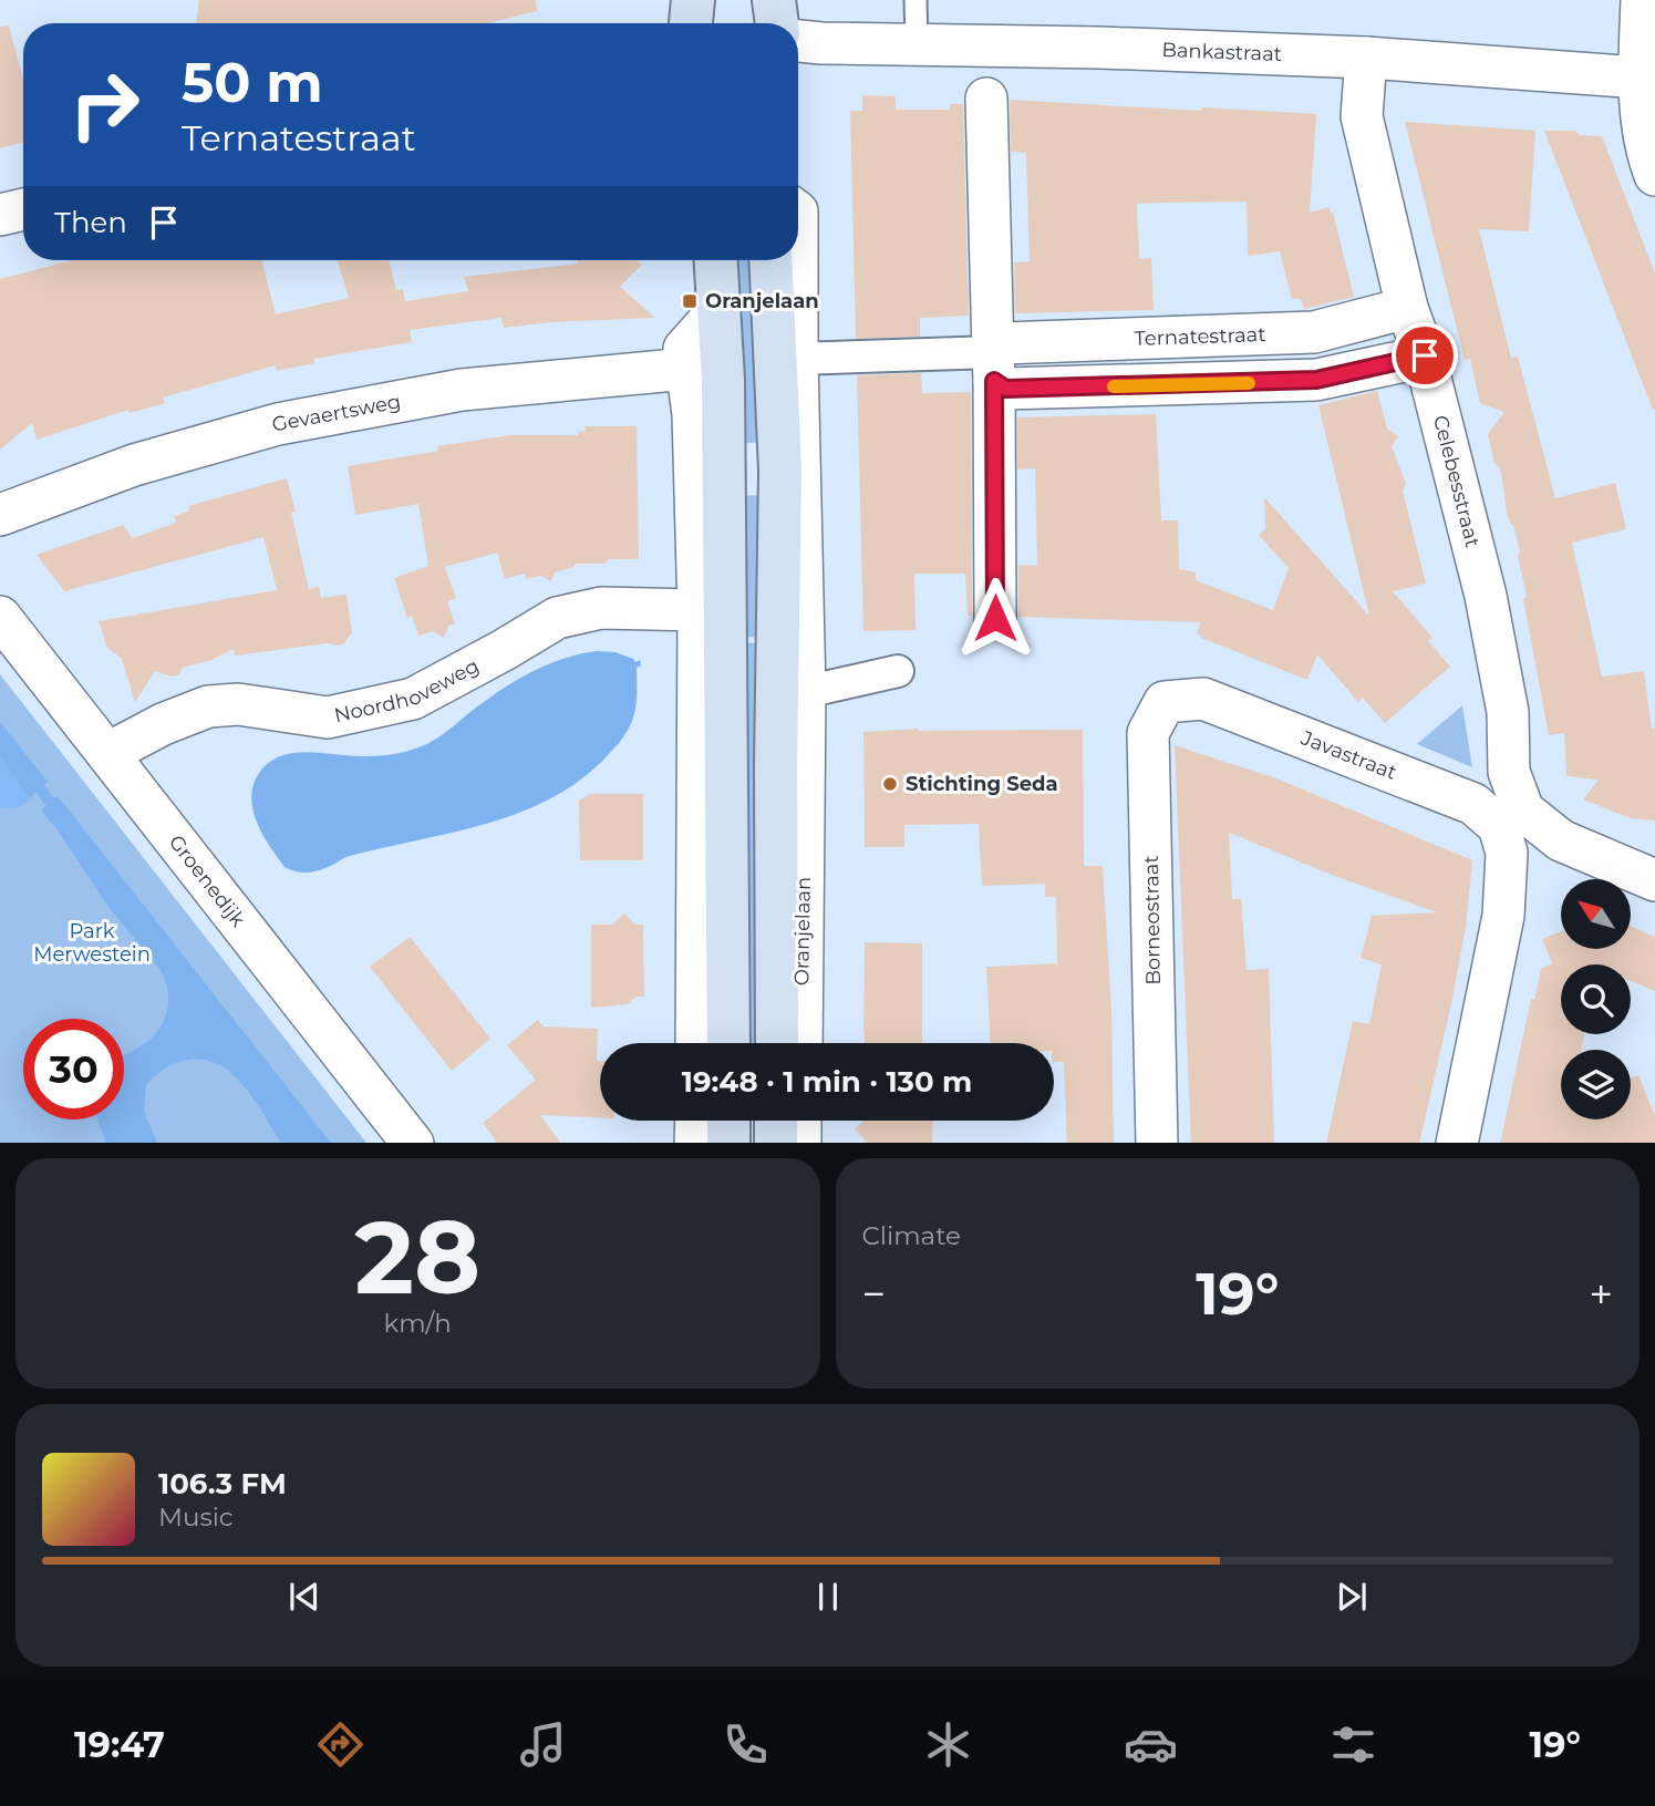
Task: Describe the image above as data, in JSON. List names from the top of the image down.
{
  "streets": {
    "main road": ["Oranjelaan"],
    "street": [
      "Bankastraat",
      "Ternatestraat",
      "Gevaertsweg",
      "Celebesstraat",
      "Noordhoveweg",
      "Javastraat",
      "Groenedijk",
      "Borneostraat"
    ]
  },
  "crossings": [
    ["Bankastraat", "Celebesstraat"],
    ["Ternatestraat", "Celebesstraat"],
    ["Noordhoveweg", "Groenedijk"],
    ["Javastraat", "Borneostraat"]
  ],
  "parks": ["Park Merwestein"],
  "places": {
    "transit": ["Oranjelaan"],
    "other": ["Stichting Seda"]
  },
  "north": "top left",
  "page": {
    "turn": ["50 m", "Ternatestraat"],
    "then": "Then",
    "limit": "30",
    "trip": "19:48 · 1 min · 130 m",
    "tile": [
      ["28", "km/h"],
      "Climate"
    ],
    "heat": ["−", "19°", "+"],
    "song": ["106.3 FM", "Music"],
    "tabs": ["19:47", "19°"]
  }
}
